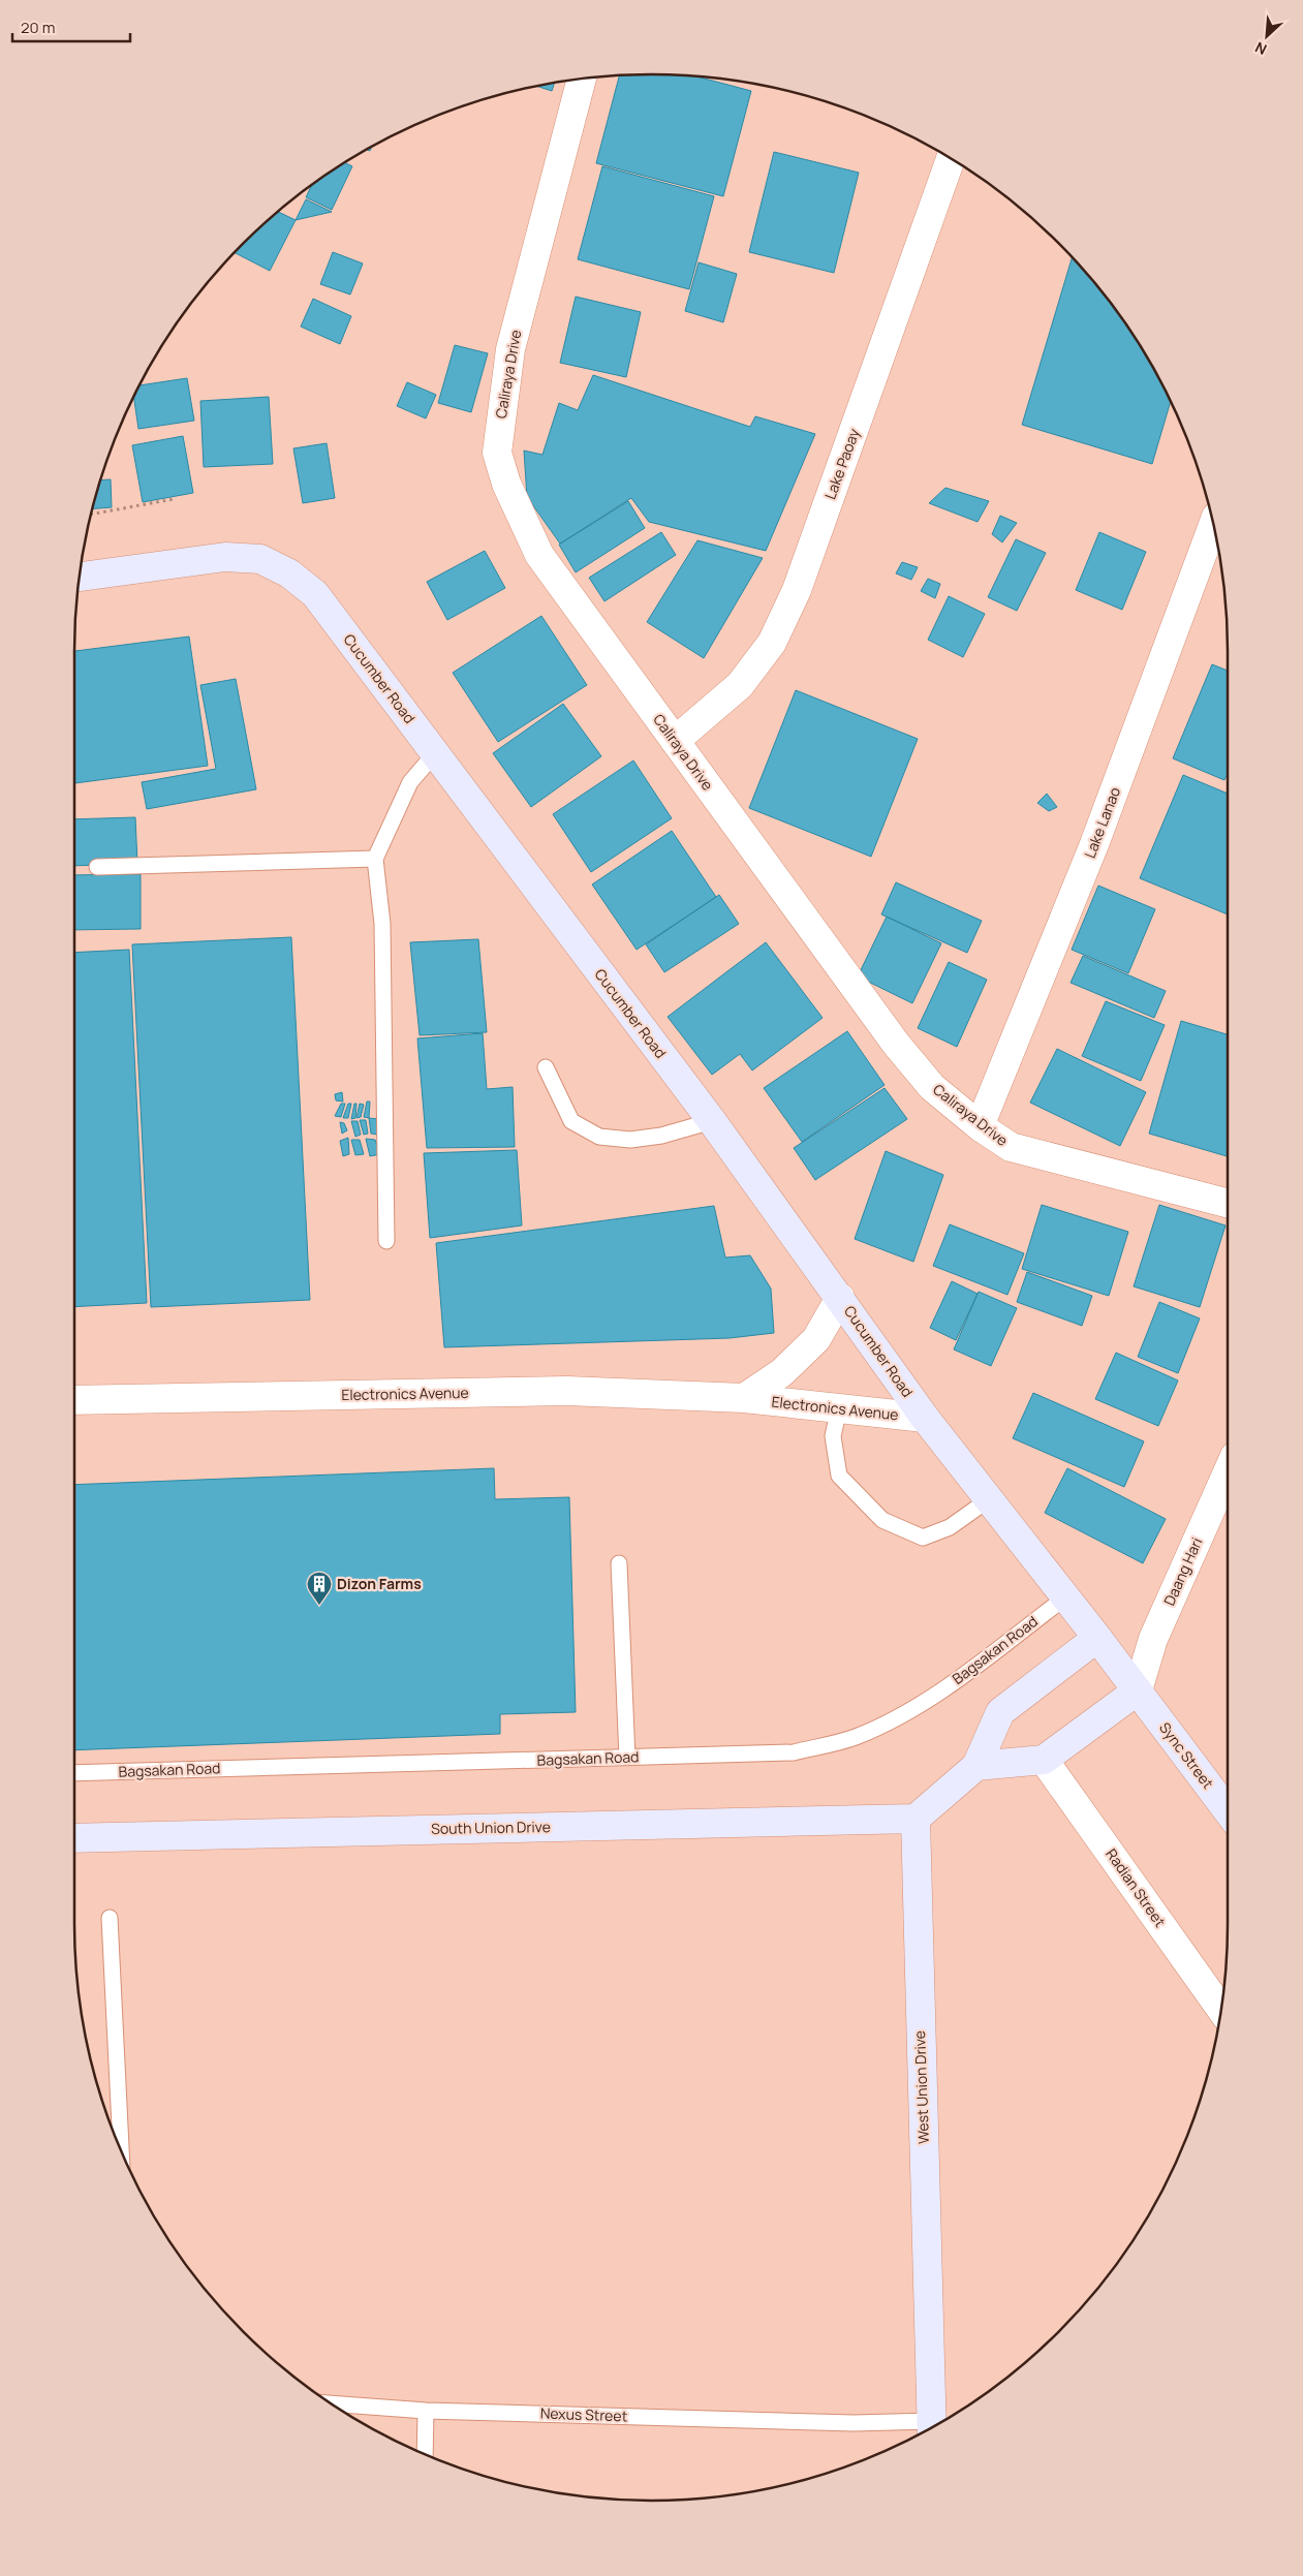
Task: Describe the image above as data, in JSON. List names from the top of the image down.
{
  "streets": {
    "street": [
      "Caliraya Drive",
      "Lake Paoay",
      "Cucumber Road",
      "Lake Lanao",
      "Electronics Avenue",
      "Daang Hari",
      "Sync Street",
      "South Union Drive",
      "Radian Street",
      "West Union Drive"
    ],
    "lane": ["Bagsakan Road", "Nexus Street"]
  },
  "crossings": [
    ["Caliraya Drive", "Lake Paoay"],
    ["Caliraya Drive", "Lake Lanao"],
    ["Cucumber Road", "Electronics Avenue"],
    ["Cucumber Road", "Bagsakan Road"],
    ["Cucumber Road", "Sync Street"],
    ["Daang Hari", "Sync Street"],
    ["South Union Drive", "West Union Drive"]
  ],
  "places": {
    "building": ["Dizon Farms"]
  },
  "scale_bar": "20 m",
  "north": "bottom left"
}
